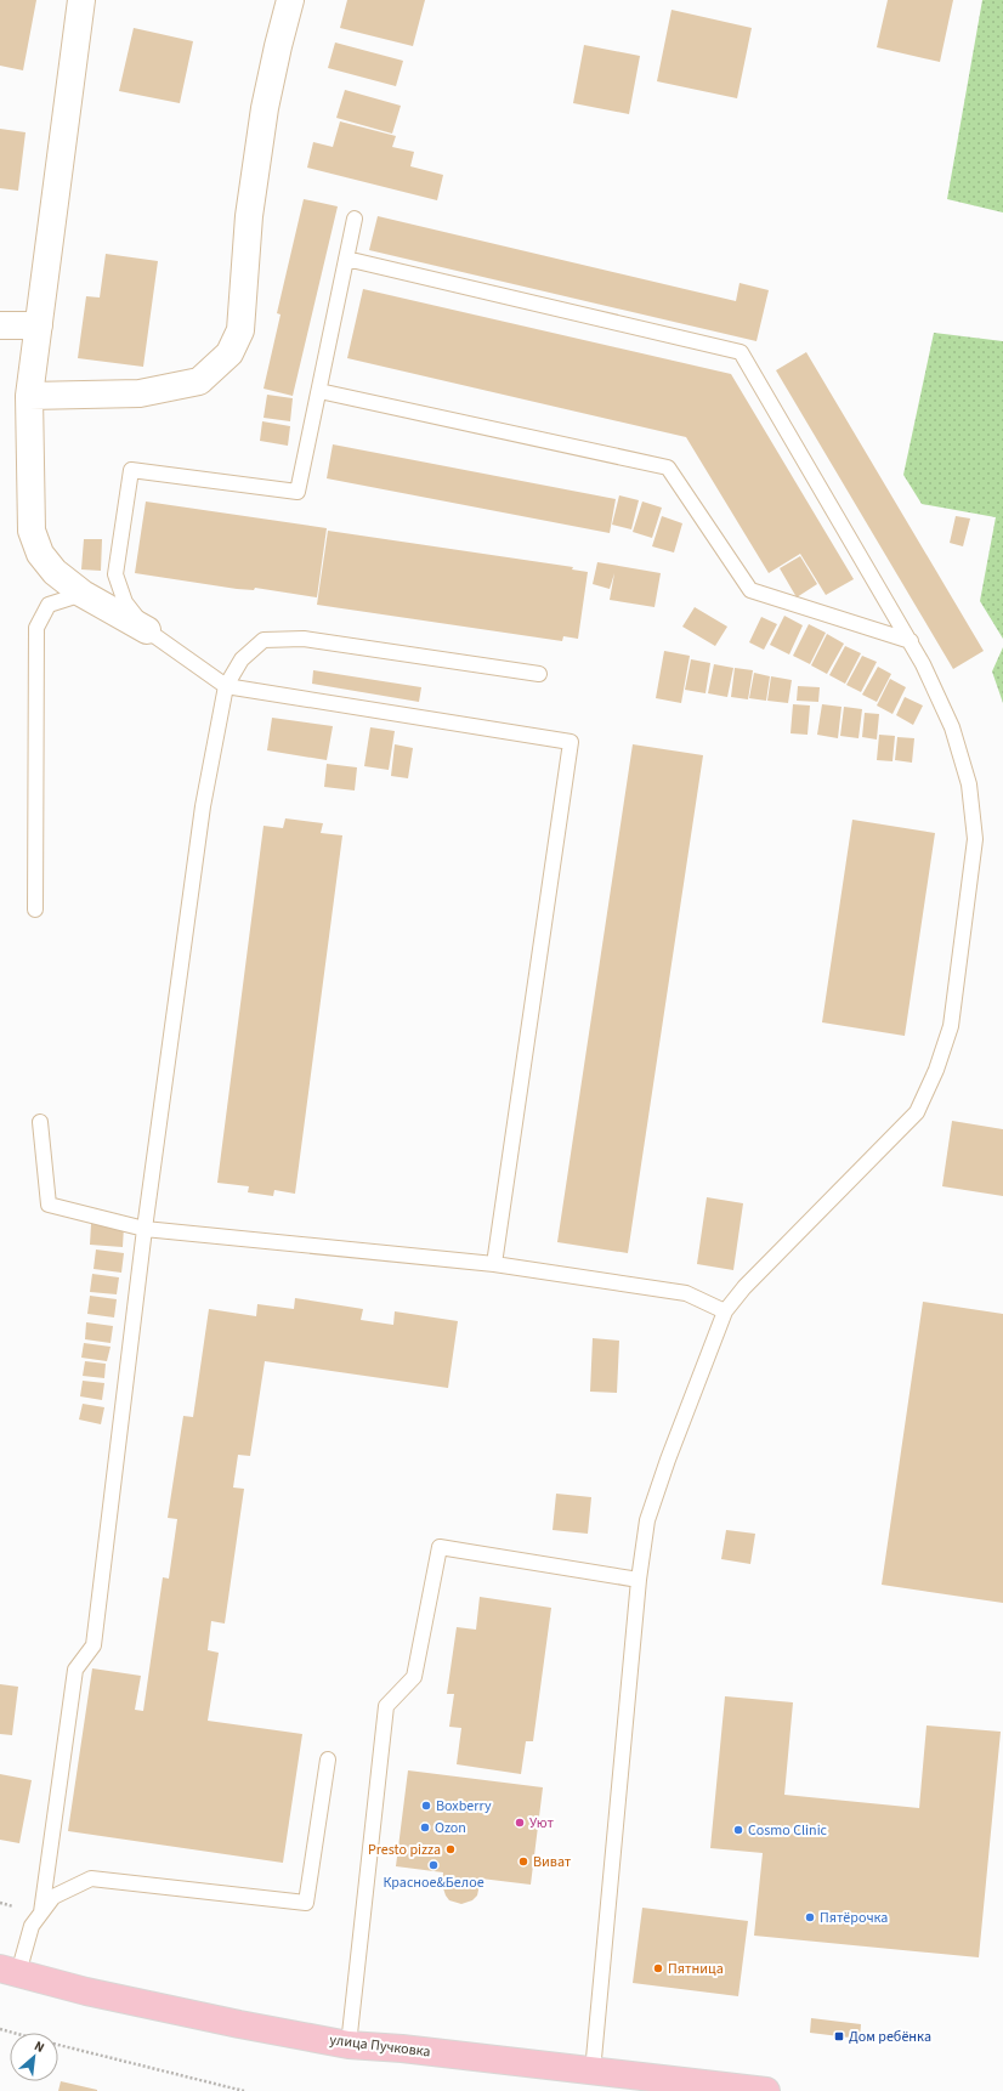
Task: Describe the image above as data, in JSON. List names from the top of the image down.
{
  "streets": {
    "main road": ["улица Пучковка"]
  },
  "places": {
    "other": [
      "Boxberry",
      "Уют",
      "Ozon",
      "Cosmo Clinic",
      "Presto pizza",
      "Виват",
      "Красное&Белое",
      "Пятёрочка",
      "Пятница"
    ],
    "transit": ["Дом ребёнка"]
  },
  "north": "top right"
}
